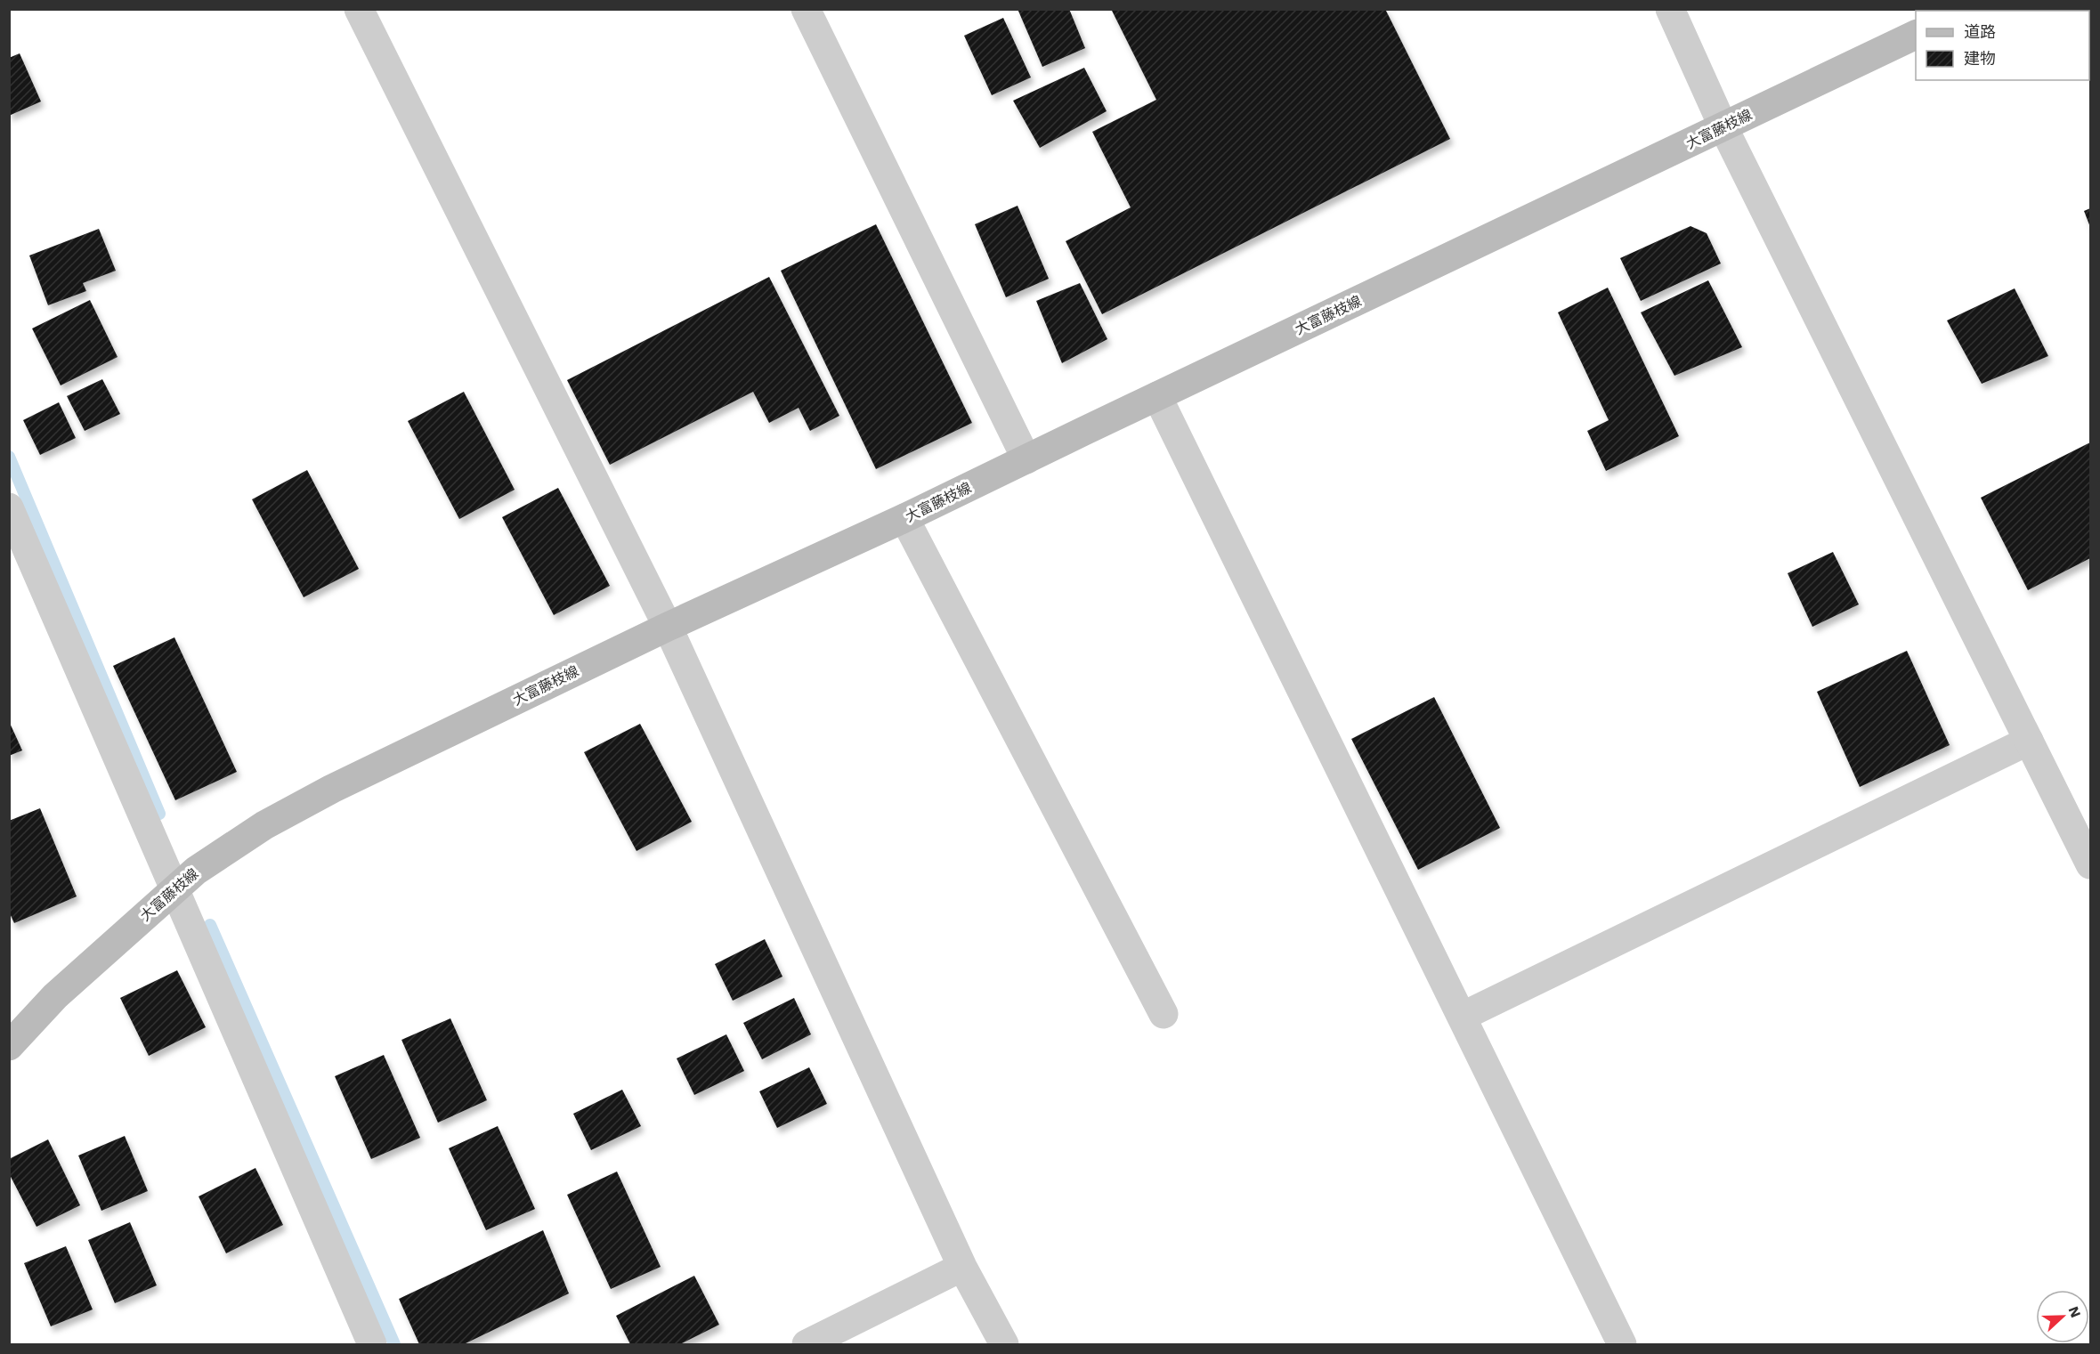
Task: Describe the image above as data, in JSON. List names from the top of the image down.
{
  "streets": {
    "main road": ["大富藤枝線"]
  },
  "legend": ["道路", "建物"],
  "north": "right"
}
